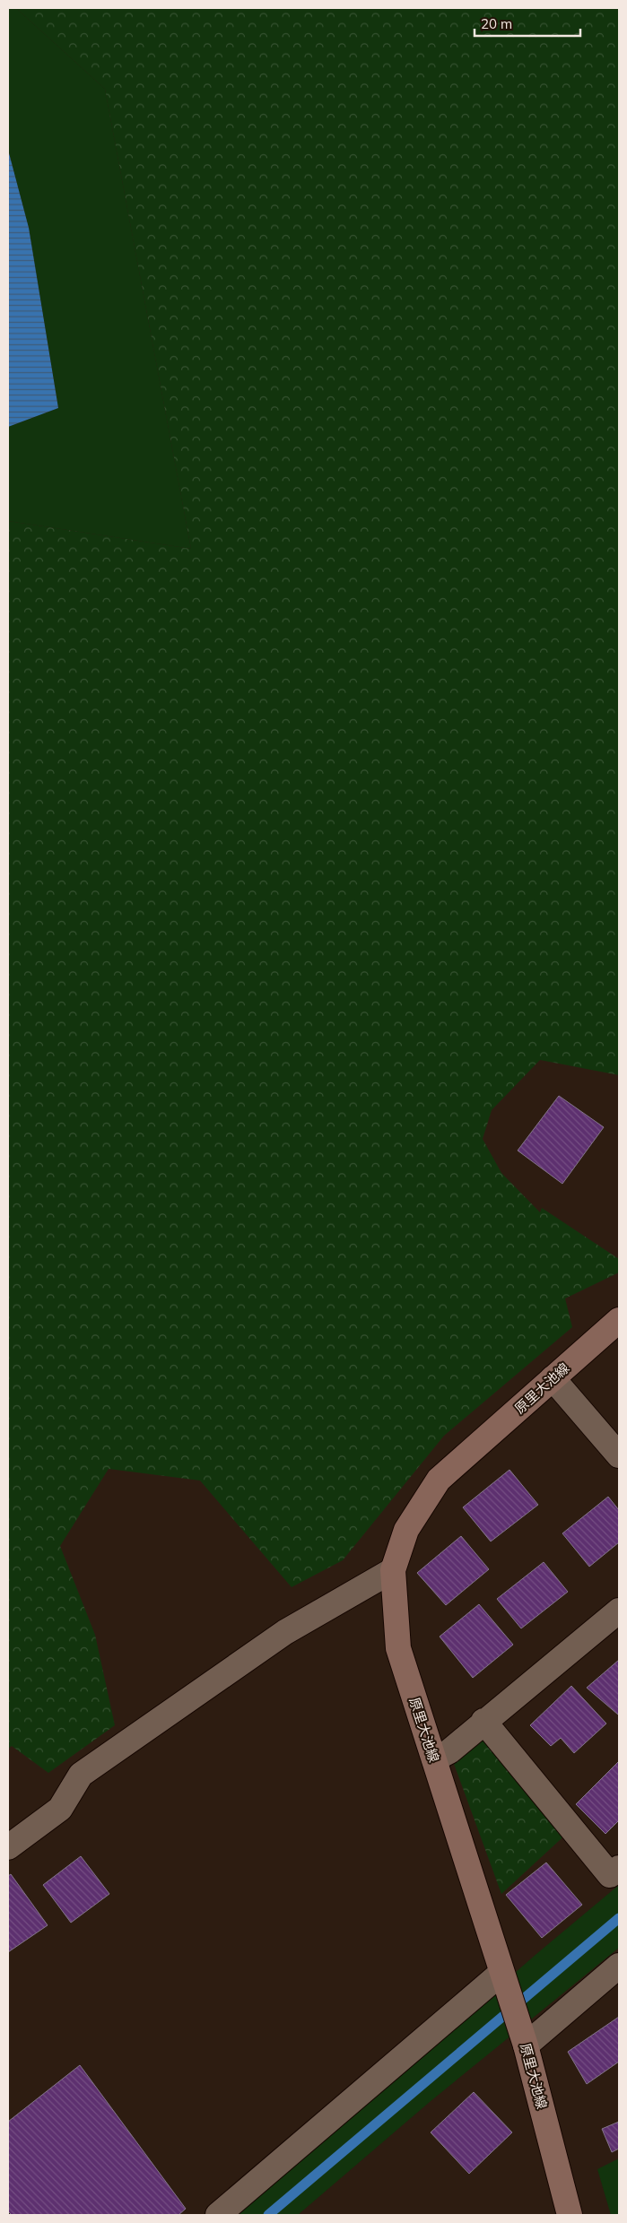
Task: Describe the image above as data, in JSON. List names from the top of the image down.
{
  "streets": {
    "main road": ["原里大池線"]
  },
  "scale_bar": "20 m"
}
